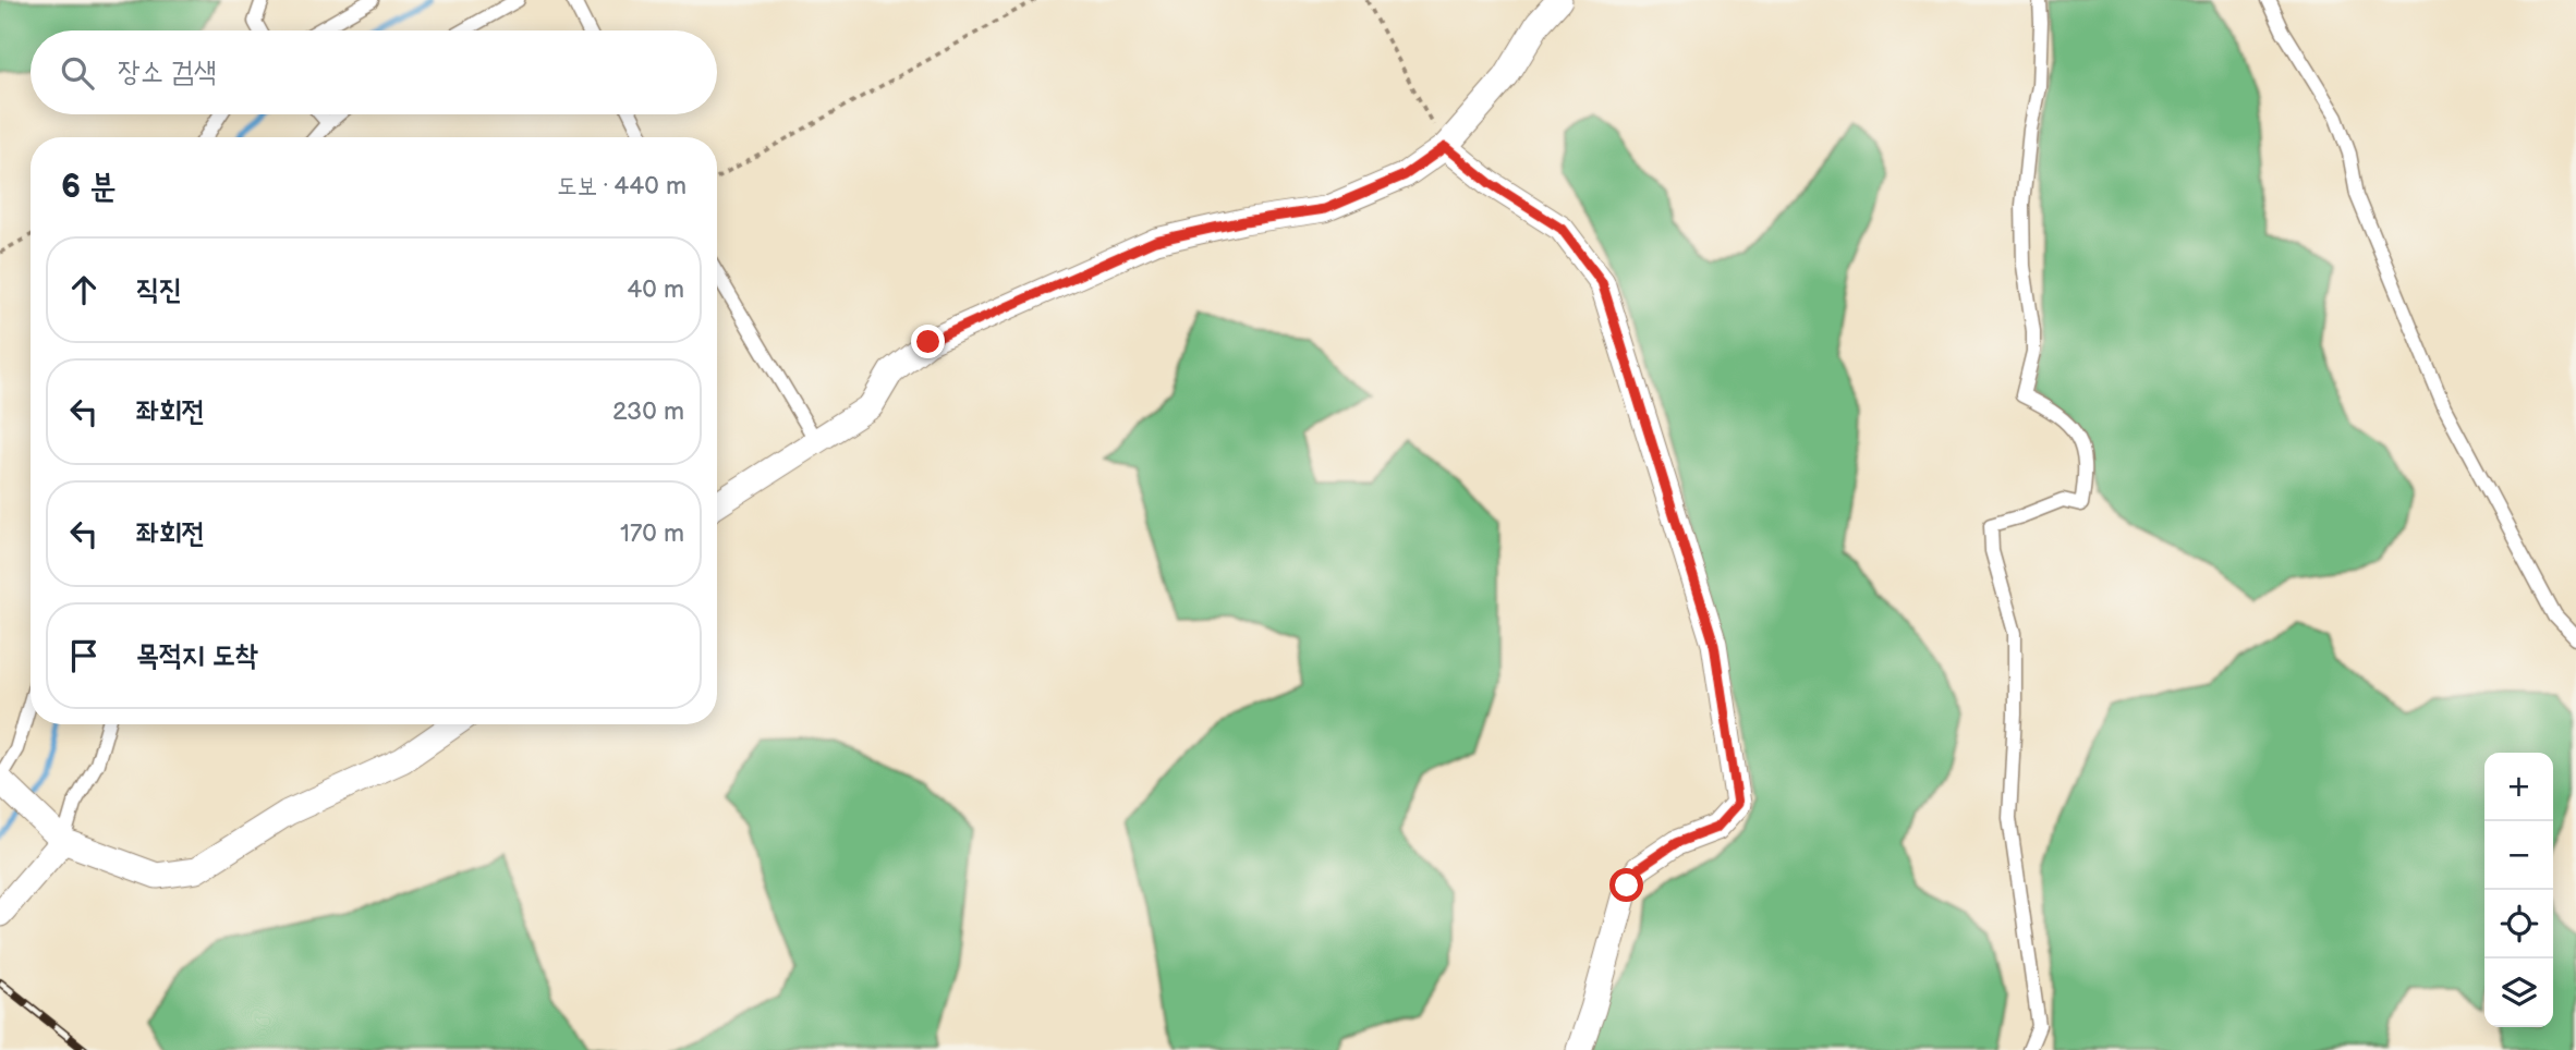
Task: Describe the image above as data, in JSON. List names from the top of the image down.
{
  "page": {
    "search": "장소 검색",
    "heading": ["6 분", "도보 · 440 m"],
    "list": [
      ["직진", "40 m"],
      ["좌회전", "230 m"],
      ["좌회전", "170 m"],
      "목적지 도착"
    ],
    "map_buttons": ["+", "−"]
  }
}
